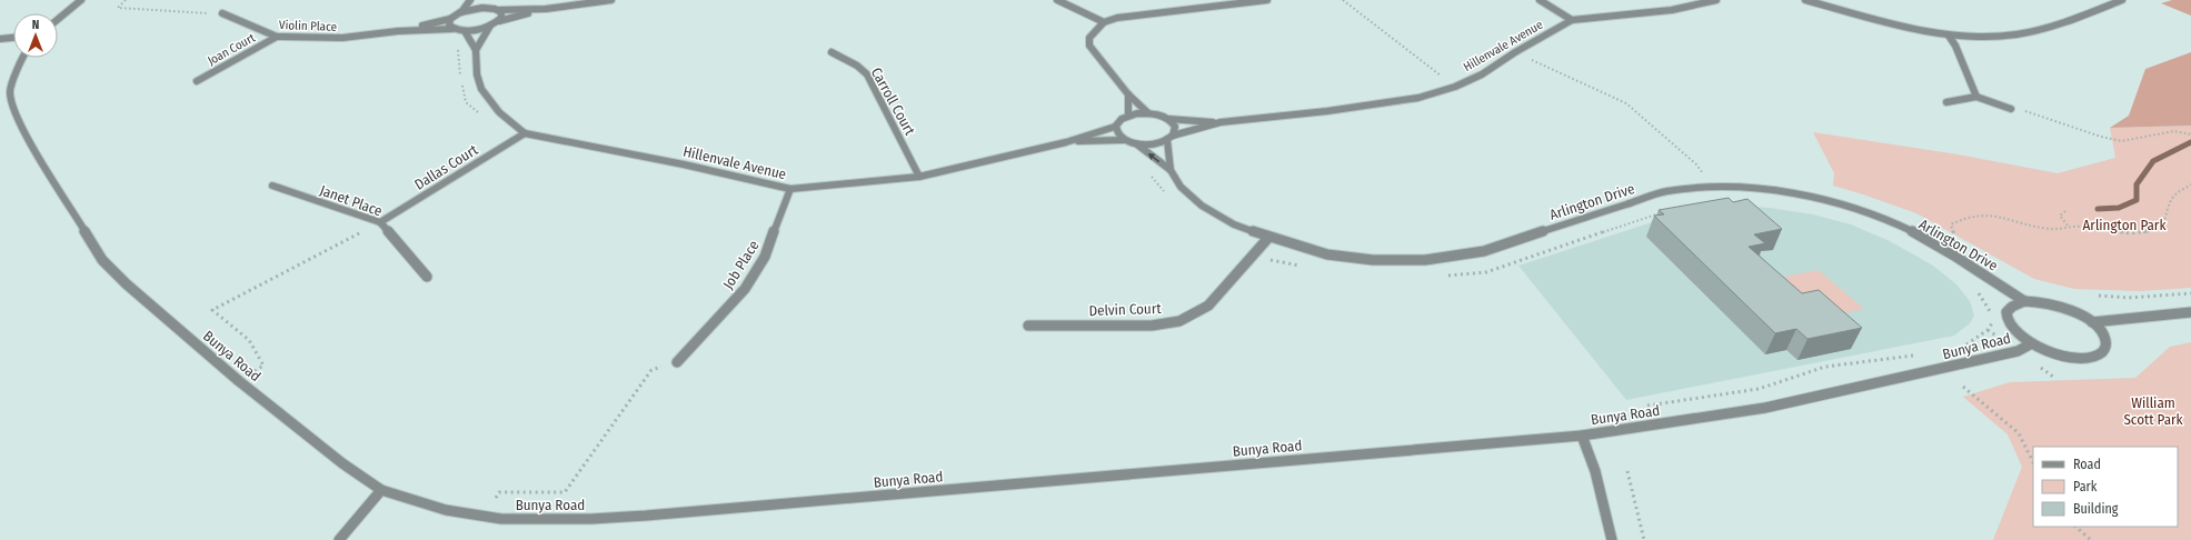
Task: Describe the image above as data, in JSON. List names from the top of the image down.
{
  "streets": {
    "street": [
      "Violin Place",
      "Hillenvale Avenue",
      "Joan Court",
      "Carroll Court",
      "Dallas Court",
      "Janet Place",
      "Arlington Drive",
      "Job Place",
      "Delvin Court",
      "Bunya Road"
    ]
  },
  "crossings": [
    ["Violin Place", "Hillenvale Avenue"],
    ["Violin Place", "Joan Court"],
    ["Hillenvale Avenue", "Carroll Court"],
    ["Hillenvale Avenue", "Dallas Court"],
    ["Hillenvale Avenue", "Arlington Drive"],
    ["Hillenvale Avenue", "Job Place"],
    ["Dallas Court", "Janet Place"],
    ["Arlington Drive", "Delvin Court"]
  ],
  "parks": ["Arlington Park", "William Scott Park"],
  "legend": ["Road", "Park", "Building"],
  "north": "top"
}
